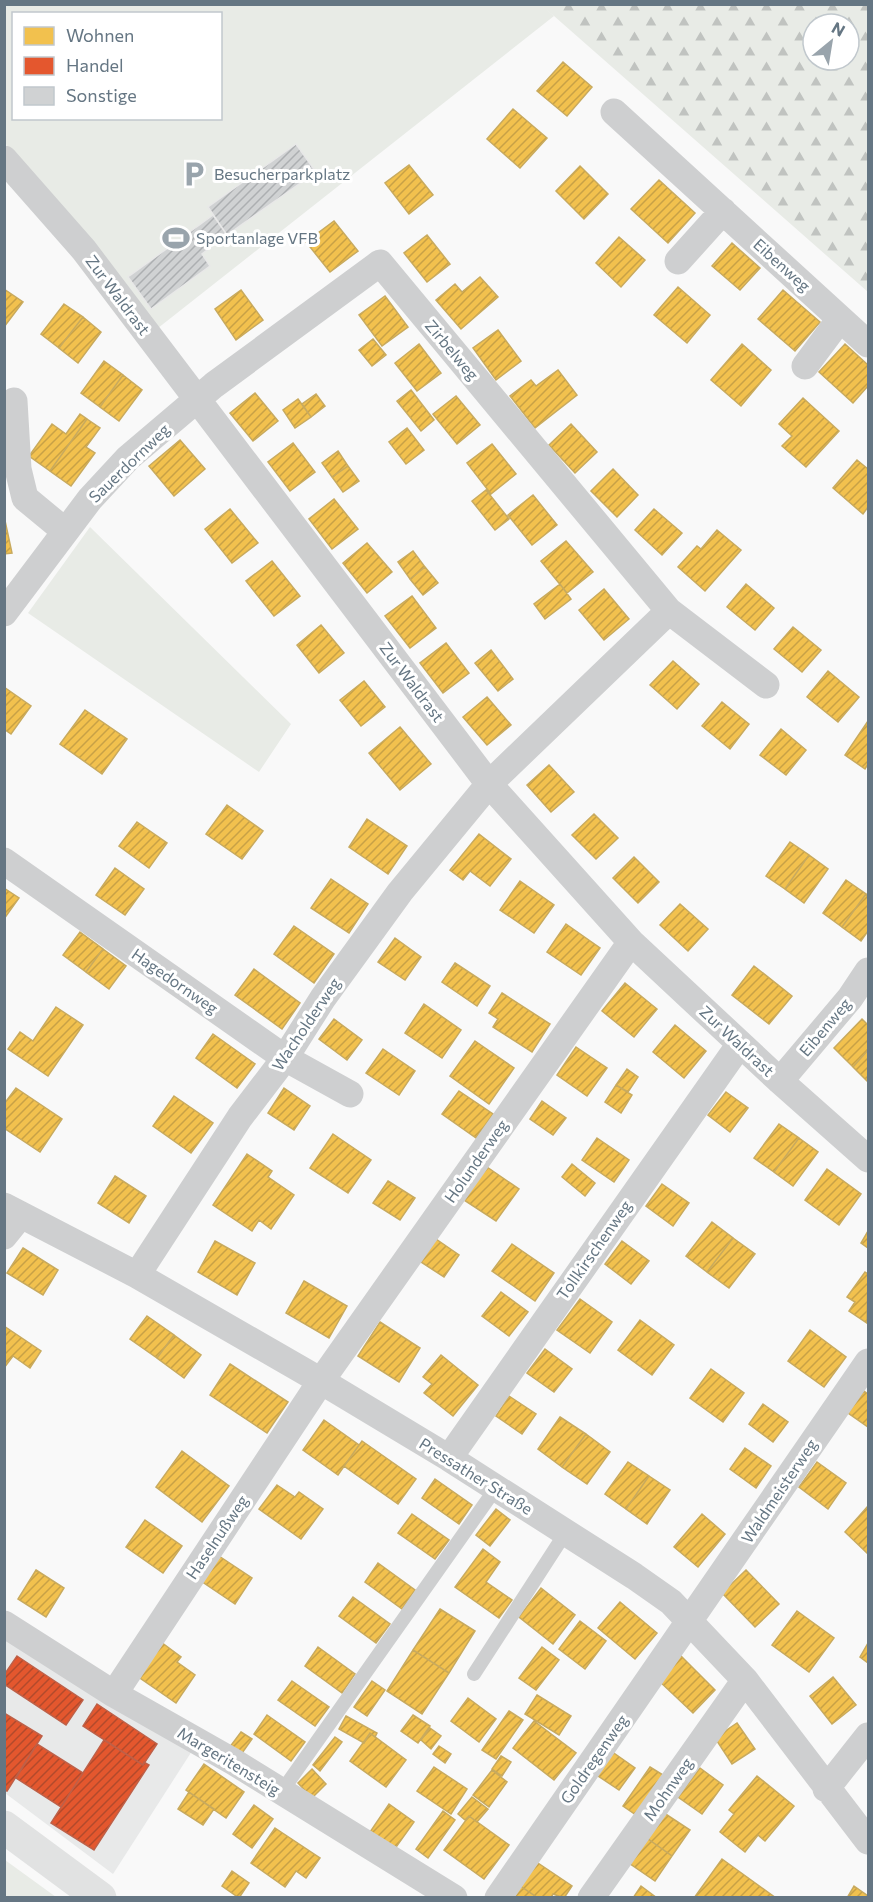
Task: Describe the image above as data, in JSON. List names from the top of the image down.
{
  "streets": {
    "street": [
      "Eibenweg",
      "Zur Waldrast",
      "Zirbelweg",
      "Sauerdornweg",
      "Hagedornweg",
      "Wacholderweg",
      "Holunderweg",
      "Tollkirschenweg",
      "Pressather Straße",
      "Waldmeisterweg",
      "Haselnußweg",
      "Goldregenweg",
      "Margeritensteig",
      "Mohnweg"
    ]
  },
  "crossings": [
    ["Eibenweg", "Zur Waldrast"],
    ["Zur Waldrast", "Zirbelweg"],
    ["Zur Waldrast", "Sauerdornweg"],
    ["Zur Waldrast", "Wacholderweg"],
    ["Zur Waldrast", "Holunderweg"],
    ["Zur Waldrast", "Tollkirschenweg"],
    ["Zirbelweg", "Sauerdornweg"],
    ["Hagedornweg", "Wacholderweg"],
    ["Wacholderweg", "Pressather Straße"],
    ["Holunderweg", "Pressather Straße"],
    ["Holunderweg", "Haselnußweg"],
    ["Tollkirschenweg", "Pressather Straße"],
    ["Pressather Straße", "Waldmeisterweg"],
    ["Pressather Straße", "Haselnußweg"],
    ["Pressather Straße", "Goldregenweg"],
    ["Pressather Straße", "Mohnweg"],
    ["Waldmeisterweg", "Goldregenweg"],
    ["Haselnußweg", "Margeritensteig"]
  ],
  "places": {
    "parking": ["Besucherparkplatz"],
    "sports": ["Sportanlage VFB"]
  },
  "legend": ["Wohnen", "Handel", "Sonstige"],
  "north": "top right"
}
